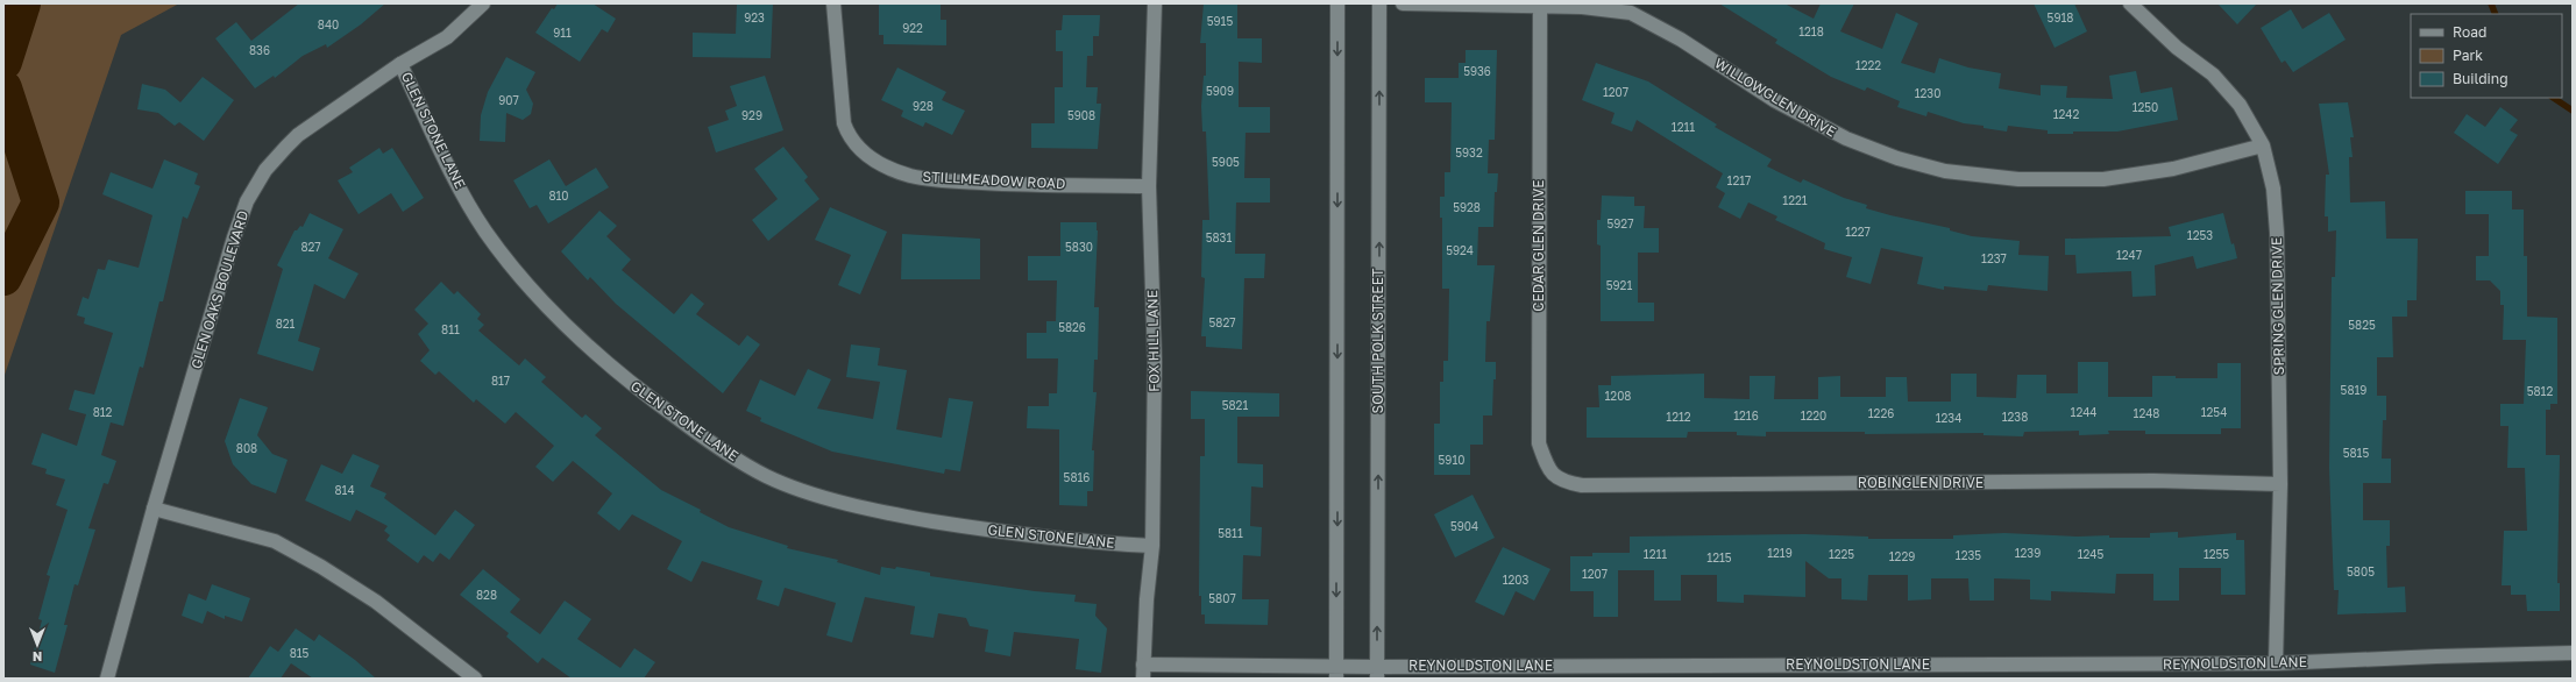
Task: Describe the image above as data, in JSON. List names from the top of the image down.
{
  "streets": {
    "street": [
      "WILLOWGLEN DRIVE",
      "GLEN STONE LANE",
      "STILLMEADOW ROAD",
      "CEDAR GLEN DRIVE",
      "GLEN OAKS BOULEVARD",
      "SPRING GLEN DRIVE",
      "FOX HILL LANE",
      "SOUTH POLK STREET",
      "ROBINGLEN DRIVE",
      "REYNOLDSTON LANE"
    ]
  },
  "crossings": [
    ["WILLOWGLEN DRIVE", "CEDAR GLEN DRIVE"],
    ["WILLOWGLEN DRIVE", "SPRING GLEN DRIVE"],
    ["GLEN STONE LANE", "GLEN OAKS BOULEVARD"],
    ["GLEN STONE LANE", "FOX HILL LANE"],
    ["STILLMEADOW ROAD", "FOX HILL LANE"],
    ["CEDAR GLEN DRIVE", "ROBINGLEN DRIVE"],
    ["SPRING GLEN DRIVE", "ROBINGLEN DRIVE"],
    ["SPRING GLEN DRIVE", "REYNOLDSTON LANE"],
    ["FOX HILL LANE", "REYNOLDSTON LANE"],
    ["SOUTH POLK STREET", "REYNOLDSTON LANE"]
  ],
  "house_numbers": [
    "923",
    "5918",
    "5915",
    "840",
    "922",
    "1218",
    "911",
    "836",
    "1222",
    "5936",
    "5909",
    "1207",
    "1230",
    "907",
    "928",
    "1250",
    "1242",
    "929",
    "5908",
    "1211",
    "5932",
    "5905",
    "1217",
    "810",
    "1221",
    "5928",
    "5927",
    "1227",
    "1253",
    "5831",
    "827",
    "5830",
    "5924",
    "1247",
    "1237",
    "5921",
    "5827",
    "821",
    "5825",
    "5826",
    "811",
    "817",
    "5819",
    "5812",
    "1208",
    "5821",
    "812",
    "1244",
    "1254",
    "1226",
    "1248",
    "1216",
    "1220",
    "1212",
    "1238",
    "1234",
    "808",
    "5815",
    "5910",
    "5816",
    "814",
    "5904",
    "5811",
    "1219",
    "1239",
    "1211",
    "1225",
    "1245",
    "1255",
    "1235",
    "1229",
    "1215",
    "5805",
    "1207",
    "1203",
    "828",
    "5807",
    "815"
  ],
  "legend": ["Road", "Park", "Building"],
  "north": "bottom"
}
